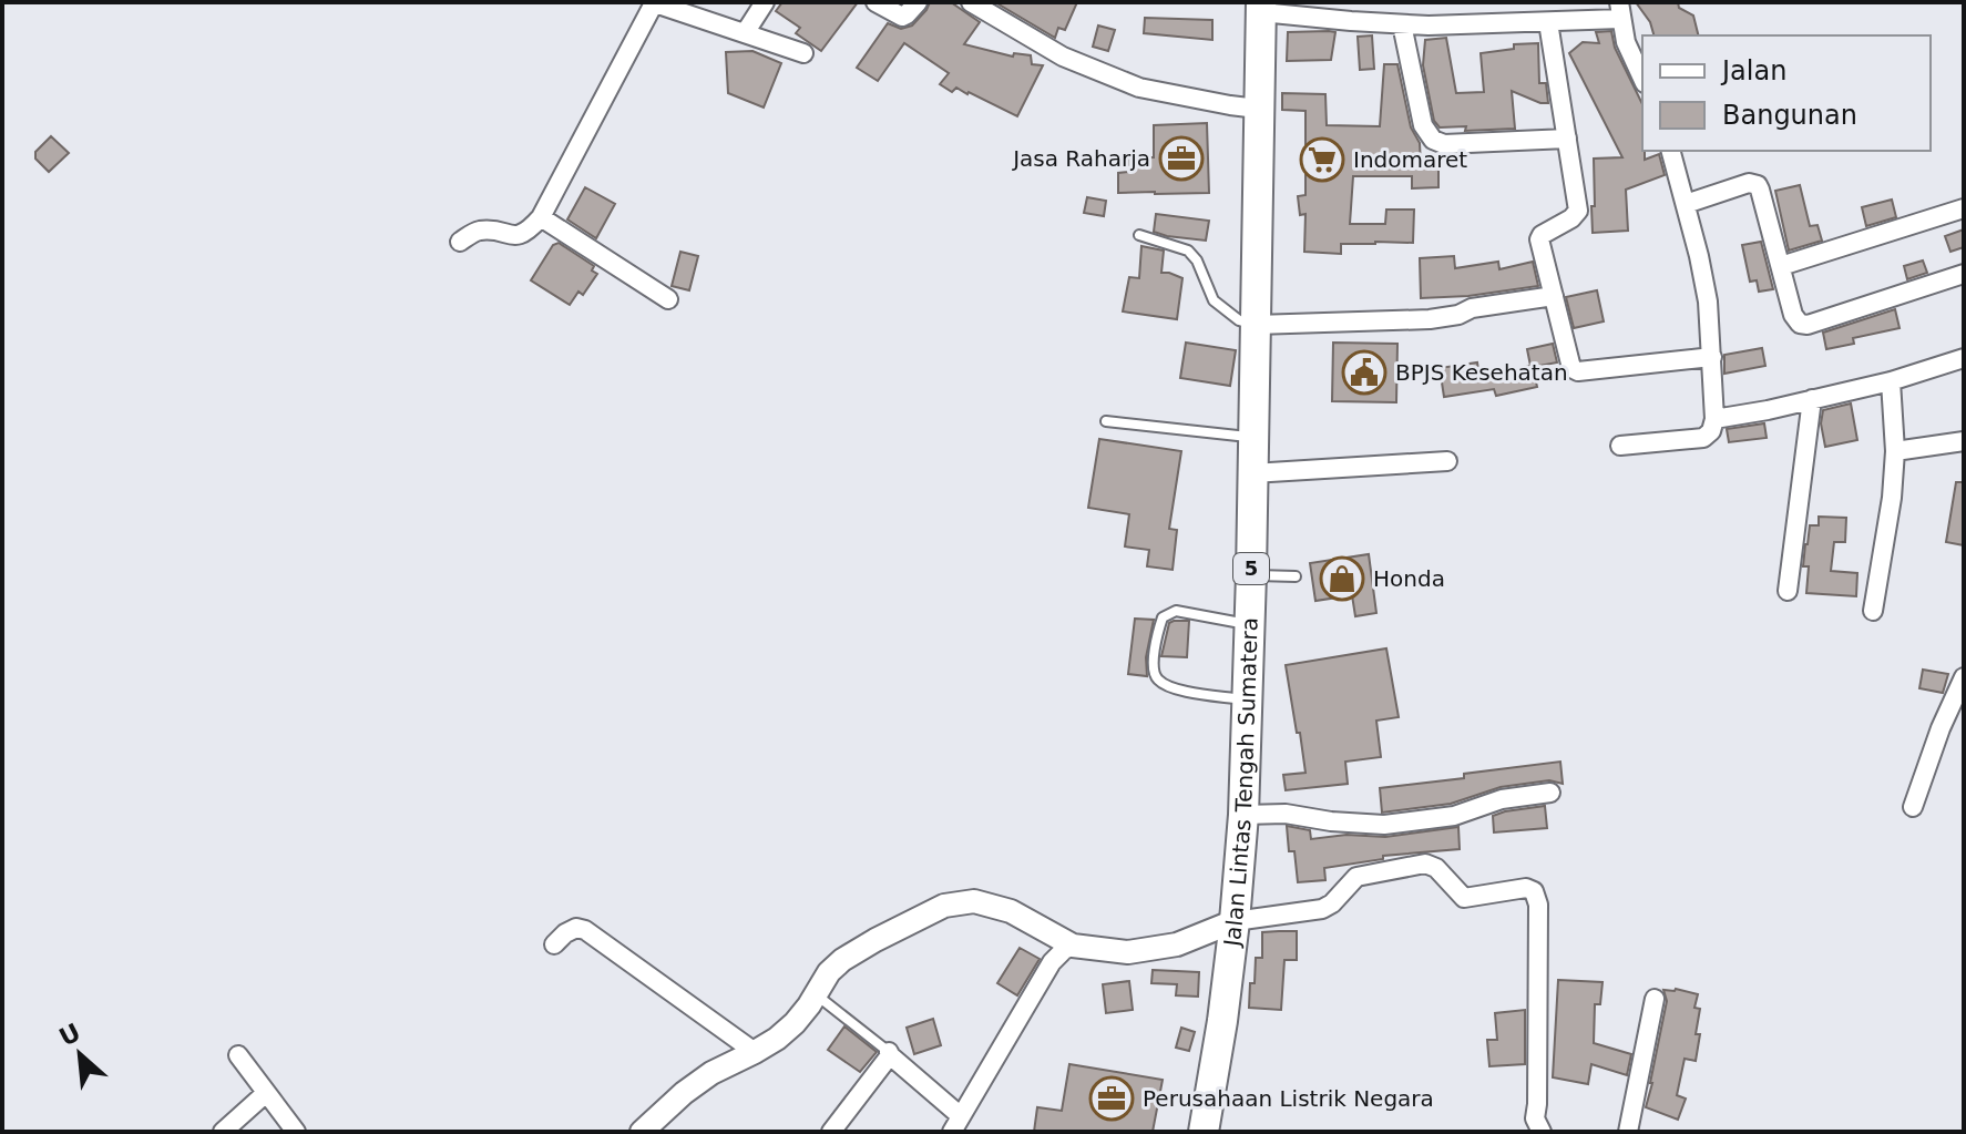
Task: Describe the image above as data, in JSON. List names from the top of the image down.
{
  "streets": {
    "highway": ["5", "Jalan Lintas Tengah Sumatera"]
  },
  "places": {
    "office": ["Jasa Raharja", "Perusahaan Listrik Negara"],
    "supermarket": ["Indomaret"],
    "public building": ["BPJS Kesehatan"],
    "shop": ["Honda"]
  },
  "legend": ["Jalan", "Bangunan"],
  "north": "top left"
}
